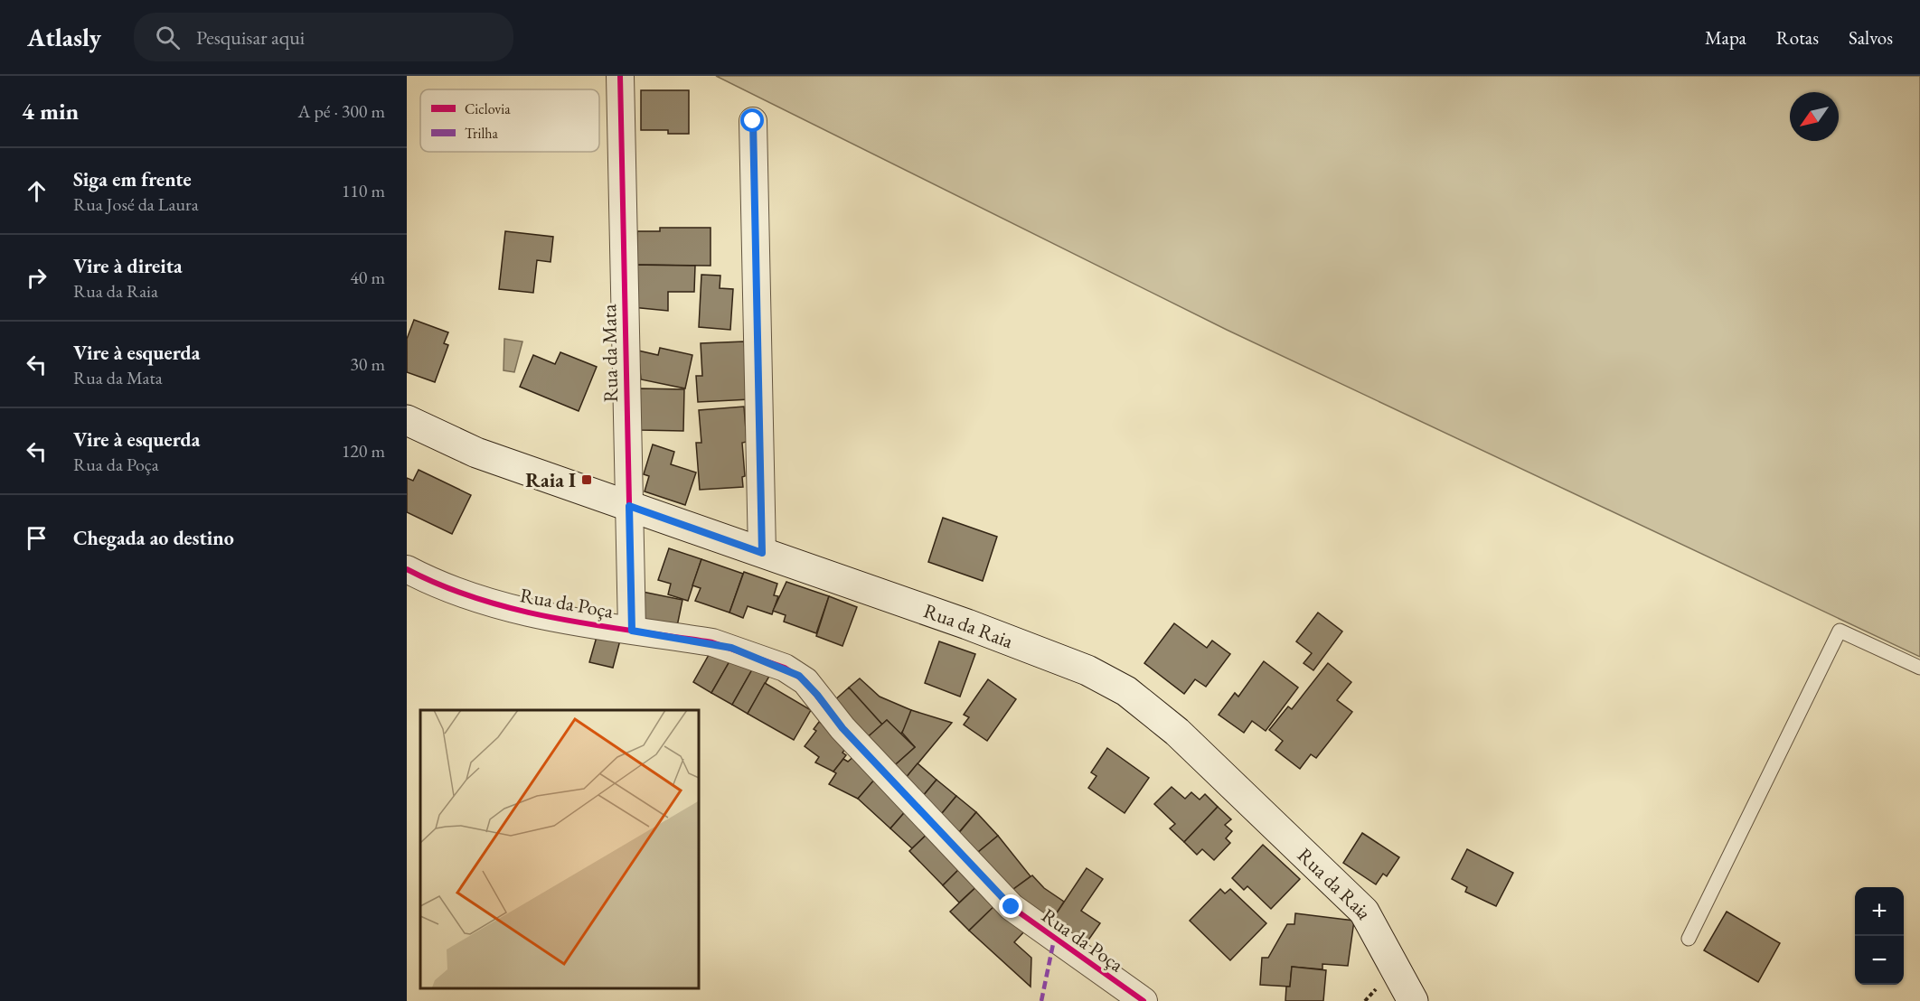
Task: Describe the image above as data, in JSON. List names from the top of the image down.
{
  "streets": {
    "main road": ["Rua da Raia"],
    "street": ["Rua da Mata", "Rua da Poça"]
  },
  "crossings": [
    ["Rua da Mata", "Rua da Poça"],
    ["Rua da Mata", "Rua da Raia"]
  ],
  "places": {
    "transit": ["Raia I"]
  },
  "legend": ["Ciclovia", "Trilha"],
  "north": "bottom left",
  "page": {
    "header": "Atlasly",
    "search": "Pesquisar aqui",
    "nav": ["Mapa", "Rotas", "Salvos"],
    "heading": ["4 min", "A pé · 300 m"],
    "list": [
      ["Siga em frente", "Rua José da Laura", "110 m"],
      ["Vire à direita", "Rua da Raia", "40 m"],
      ["Vire à esquerda", "Rua da Mata", "30 m"],
      ["Vire à esquerda", "Rua da Poça", "120 m"],
      "Chegada ao destino"
    ],
    "map_buttons": ["+", "−"]
  }
}
